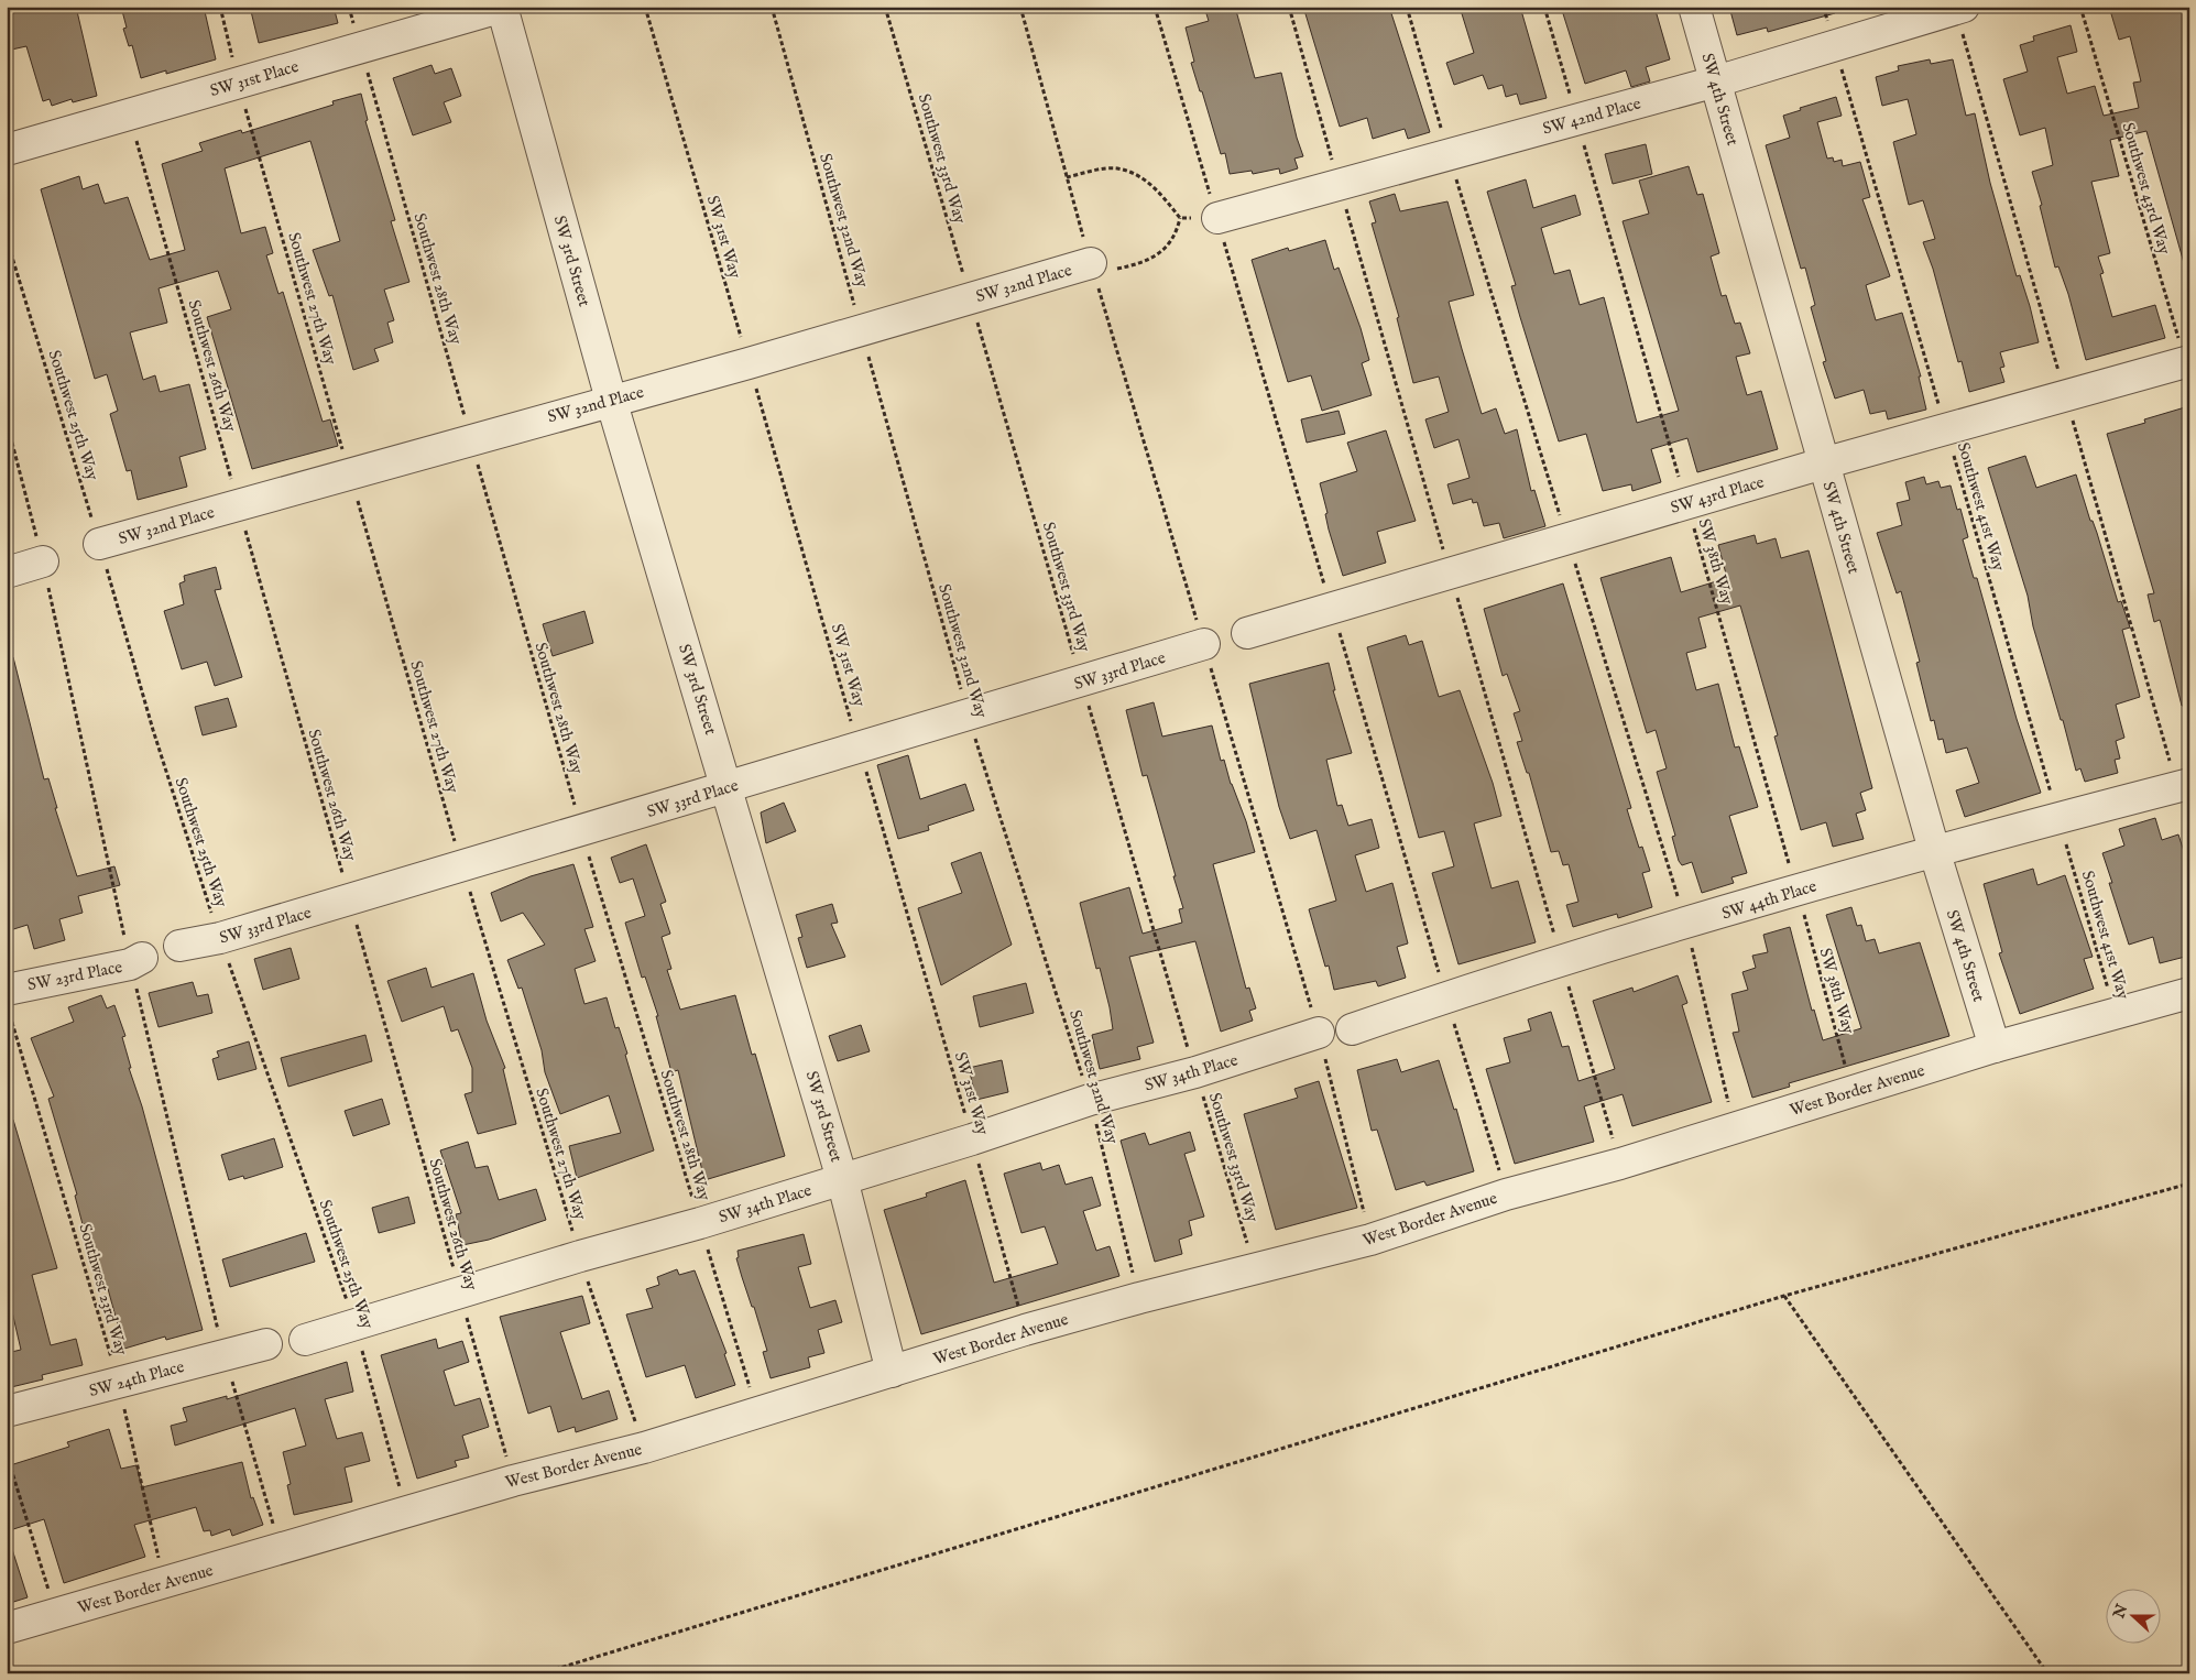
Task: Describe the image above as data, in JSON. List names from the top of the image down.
{
  "streets": {
    "street": [
      "SW 31st Place",
      "SW 4th Street",
      "SW 42nd Place",
      "SW 3rd Street",
      "SW 32nd Place",
      "SW 43rd Place",
      "SW 33rd Place",
      "SW 44th Place",
      "SW 23rd Place",
      "SW 34th Place",
      "West Border Avenue",
      "SW 24th Place"
    ],
    "path": [
      "Southwest 33rd Way",
      "Southwest 43rd Way",
      "Southwest 32nd Way",
      "SW 31st Way",
      "Southwest 28th Way",
      "Southwest 27th Way",
      "Southwest 26th Way",
      "Southwest 25th Way",
      "Southwest 41st Way",
      "SW 38th Way",
      "Southwest 23rd Way"
    ]
  },
  "crossings": [
    ["SW 31st Place", "SW 3rd Street"],
    ["SW 31st Place", "Southwest 28th Way"],
    ["SW 31st Place", "Southwest 27th Way"],
    ["SW 31st Place", "Southwest 26th Way"],
    ["SW 4th Street", "SW 42nd Place"],
    ["SW 4th Street", "SW 43rd Place"],
    ["SW 4th Street", "SW 44th Place"],
    ["SW 4th Street", "West Border Avenue"],
    ["SW 42nd Place", "Southwest 41st Way"],
    ["SW 42nd Place", "SW 38th Way"],
    ["Southwest 33rd Way", "SW 32nd Place"],
    ["Southwest 33rd Way", "SW 33rd Place"],
    ["Southwest 33rd Way", "SW 34th Place"],
    ["Southwest 33rd Way", "West Border Avenue"],
    ["Southwest 43rd Way", "SW 43rd Place"],
    ["Southwest 32nd Way", "SW 32nd Place"],
    ["Southwest 32nd Way", "SW 33rd Place"],
    ["Southwest 32nd Way", "SW 34th Place"],
    ["Southwest 32nd Way", "West Border Avenue"],
    ["SW 31st Way", "SW 32nd Place"],
    ["SW 31st Way", "SW 33rd Place"],
    ["SW 31st Way", "SW 34th Place"],
    ["SW 31st Way", "West Border Avenue"],
    ["SW 3rd Street", "SW 32nd Place"],
    ["SW 3rd Street", "SW 33rd Place"],
    ["SW 3rd Street", "SW 34th Place"],
    ["SW 3rd Street", "West Border Avenue"],
    ["Southwest 28th Way", "SW 32nd Place"],
    ["Southwest 28th Way", "SW 33rd Place"],
    ["Southwest 28th Way", "SW 34th Place"],
    ["Southwest 28th Way", "West Border Avenue"],
    ["SW 32nd Place", "Southwest 27th Way"],
    ["SW 32nd Place", "Southwest 26th Way"],
    ["SW 32nd Place", "Southwest 25th Way"],
    ["Southwest 27th Way", "SW 33rd Place"],
    ["Southwest 27th Way", "SW 34th Place"],
    ["Southwest 27th Way", "West Border Avenue"],
    ["Southwest 26th Way", "SW 33rd Place"],
    ["Southwest 26th Way", "SW 34th Place"],
    ["Southwest 26th Way", "West Border Avenue"],
    ["Southwest 25th Way", "SW 33rd Place"],
    ["Southwest 25th Way", "SW 34th Place"],
    ["Southwest 25th Way", "West Border Avenue"],
    ["SW 43rd Place", "Southwest 41st Way"],
    ["SW 43rd Place", "SW 38th Way"],
    ["Southwest 41st Way", "SW 44th Place"],
    ["Southwest 41st Way", "West Border Avenue"],
    ["SW 38th Way", "SW 44th Place"],
    ["SW 38th Way", "West Border Avenue"],
    ["West Border Avenue", "Southwest 23rd Way"],
    ["Southwest 23rd Way", "SW 24th Place"]
  ],
  "north": "left"
}
